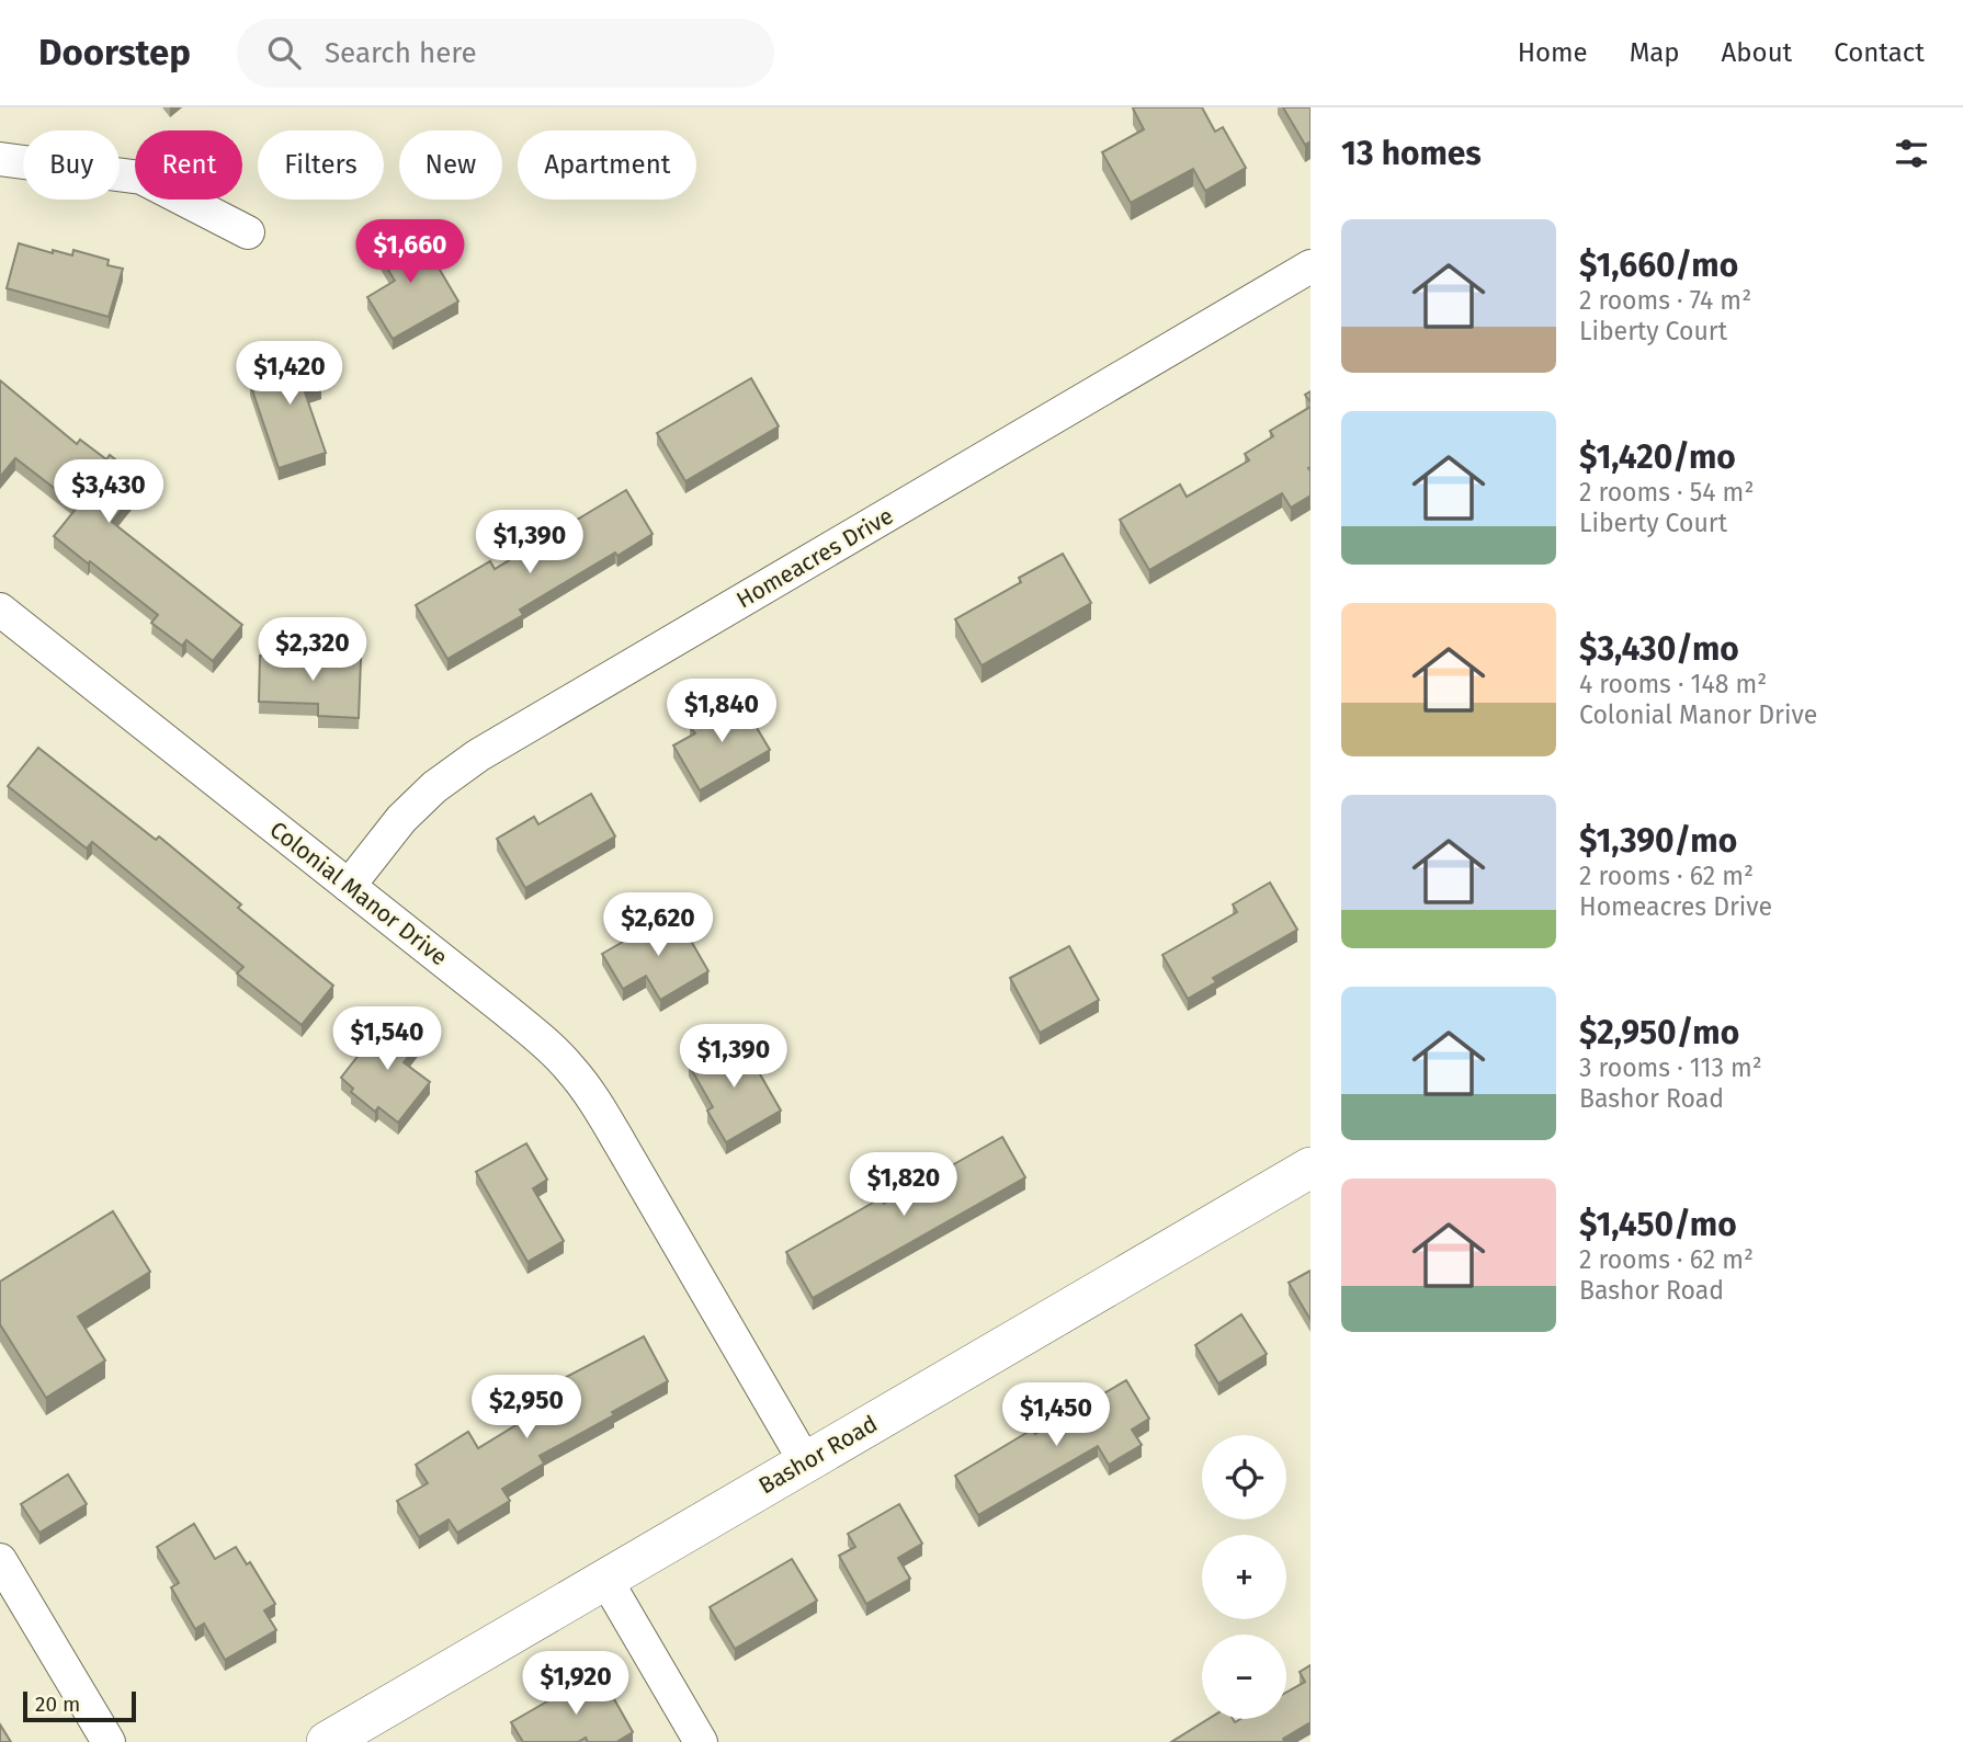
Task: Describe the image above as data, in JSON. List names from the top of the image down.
{
  "streets": {
    "street": ["Homeacres Drive", "Colonial Manor Drive", "Bashor Road"]
  },
  "crossings": [
    ["Homeacres Drive", "Colonial Manor Drive"],
    ["Colonial Manor Drive", "Bashor Road"]
  ],
  "scale_bar": "20 m",
  "page": {
    "header": "Doorstep",
    "search": "Search here",
    "nav": [
      "Home",
      "Map",
      "About",
      "Contact"
    ],
    "heading": "13 homes",
    "chip": [
      "Buy",
      "Rent",
      "Filters",
      "New",
      "Apartment"
    ],
    "list": [
      {
        "name": "$1,660/mo",
        "note": "2 rooms · 74 m² · Liberty Court"
      },
      {
        "name": "$1,420/mo",
        "note": "2 rooms · 54 m² · Liberty Court"
      },
      {
        "name": "$3,430/mo",
        "note": "4 rooms · 148 m² · Colonial Manor Drive"
      },
      {
        "name": "$1,390/mo",
        "note": "2 rooms · 62 m² · Homeacres Drive"
      },
      {
        "name": "$2,950/mo",
        "note": "3 rooms · 113 m² · Bashor Road"
      },
      {
        "name": "$1,450/mo",
        "note": "2 rooms · 62 m² · Bashor Road"
      }
    ],
    "price": [
      "$1,660",
      "$1,420",
      "$3,430",
      "$1,390",
      "$2,320",
      "$1,840",
      "$2,620",
      "$1,540",
      "$1,390",
      "$1,820",
      "$2,950",
      "$1,450",
      "$1,920"
    ],
    "map_buttons": ["+", "−"],
    "scale": "20 m"
  }
}
